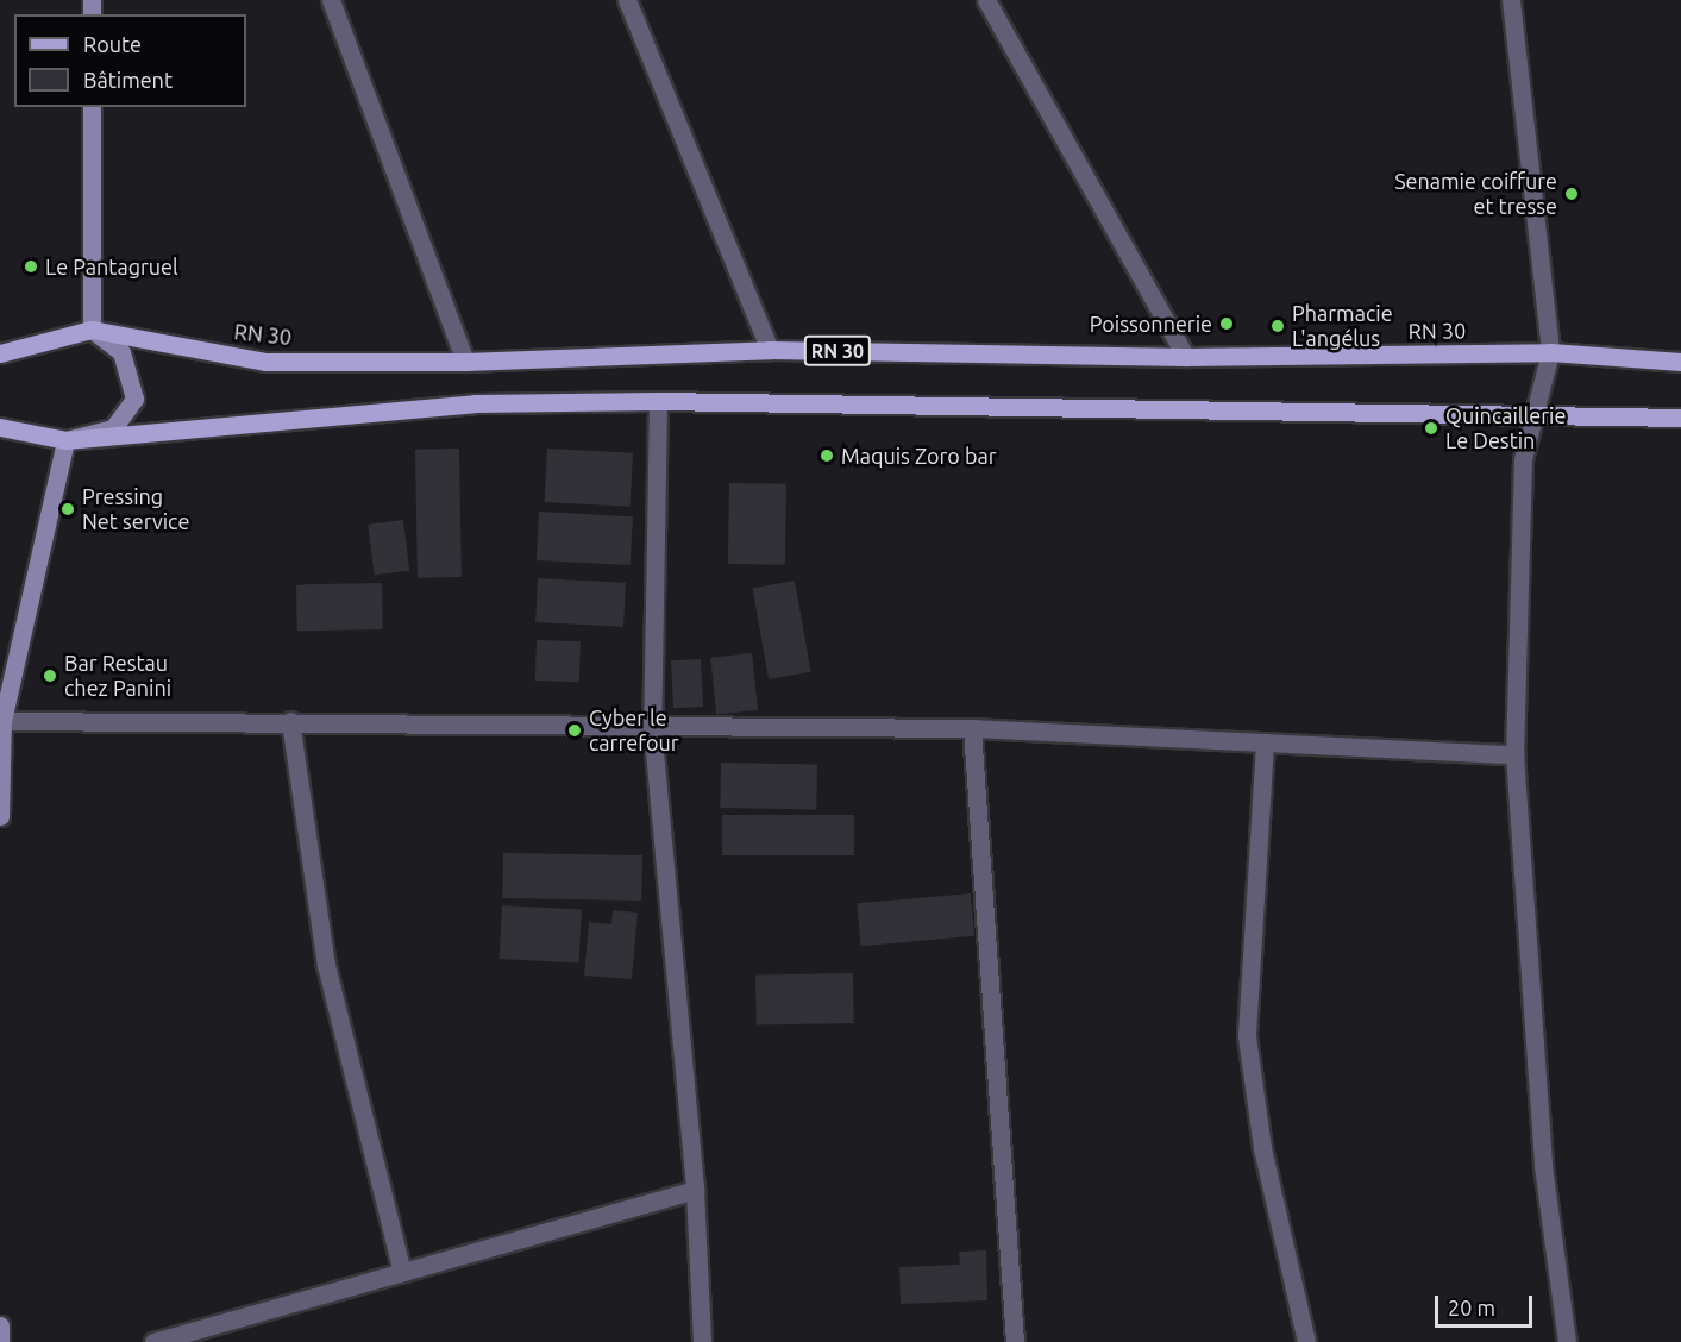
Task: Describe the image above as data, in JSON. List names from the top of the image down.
{
  "streets": {
    "main road": ["RN 30"]
  },
  "places": [
    "Senamie coiffure et tresse",
    "Le Pantagruel",
    "Poissonnerie",
    "Pharmacie L'angélus",
    "Quincaillerie Le Destin",
    "Maquis Zoro bar",
    "Pressing Net service",
    "Bar Restau chez Panini",
    "Cyber le carrefour"
  ],
  "legend": ["Route", "Bâtiment"],
  "scale_bar": "20 m"
}
